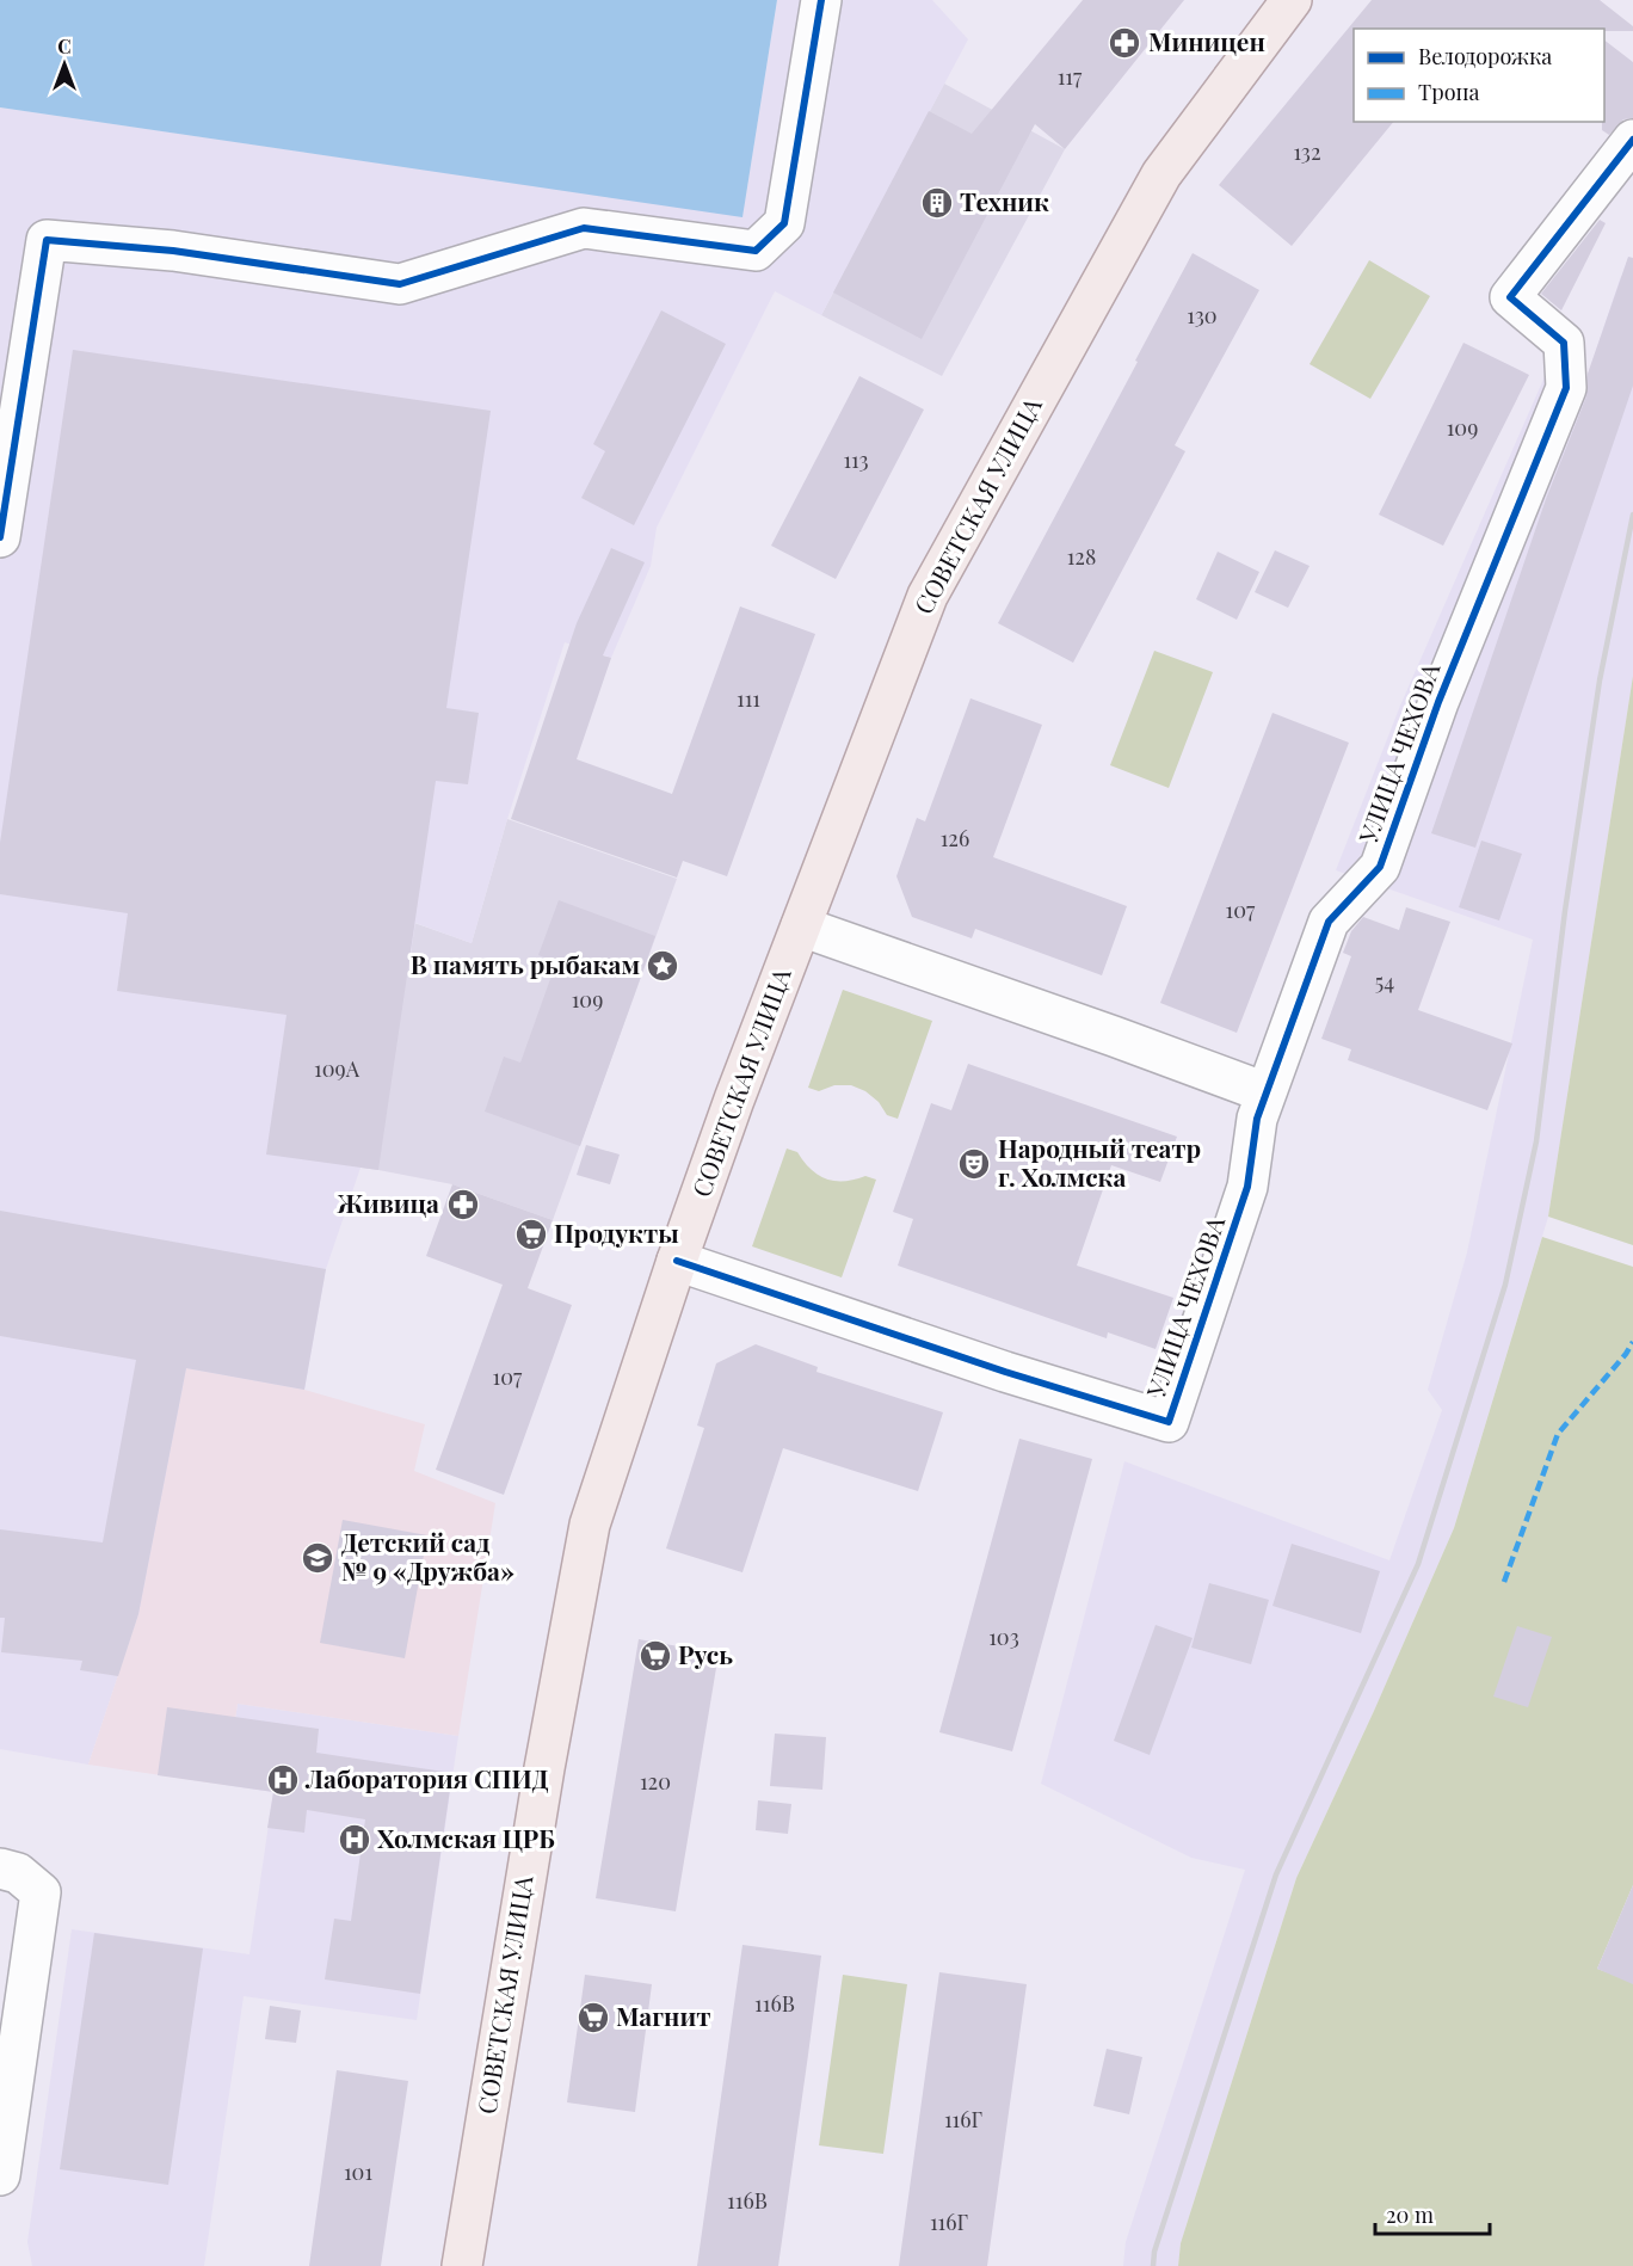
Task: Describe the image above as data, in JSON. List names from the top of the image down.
{
  "streets": {
    "main road": ["СОВЕТСКАЯ УЛИЦА"],
    "street": ["УЛИЦА ЧЕХОВА"]
  },
  "crossings": [
    ["СОВЕТСКАЯ УЛИЦА", "УЛИЦА ЧЕХОВА"]
  ],
  "places": {
    "pharmacy": ["Миницен", "Живица"],
    "building": ["Техник"],
    "place": ["В память рыбакам"],
    "theatre": ["Народный театр г. Холмска"],
    "supermarket": ["Продукты", "Русь", "Магнит"],
    "school or university": ["Детский сад № 9 «Дружба»"],
    "hospital": ["Лаборатория СПИД", "Холмская ЦРБ"]
  },
  "house_numbers": [
    "117",
    "132",
    "130",
    "109",
    "113",
    "128",
    "111",
    "126",
    "107",
    "54",
    "109",
    "109А",
    "107",
    "103",
    "120",
    "116В",
    "116Г",
    "101",
    "116В",
    "116Г"
  ],
  "legend": ["Велодорожка", "Тропа"],
  "scale_bar": "20 m",
  "north": "top"
}
